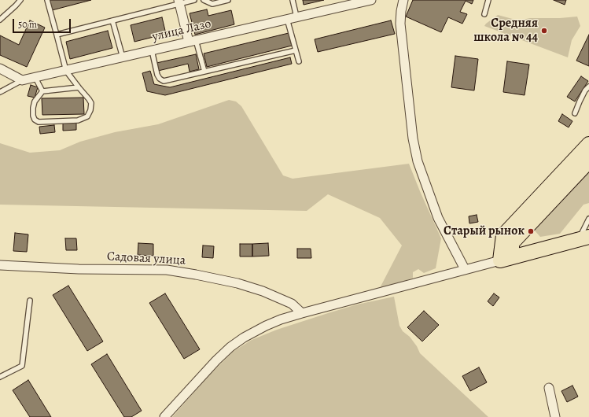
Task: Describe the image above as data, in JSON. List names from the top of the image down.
{
  "streets": {
    "street": ["улица Лазо", "Садовая улица"]
  },
  "places": ["Средняя школа № 44", "Старый рынок"],
  "scale_bar": "50 m"
}
